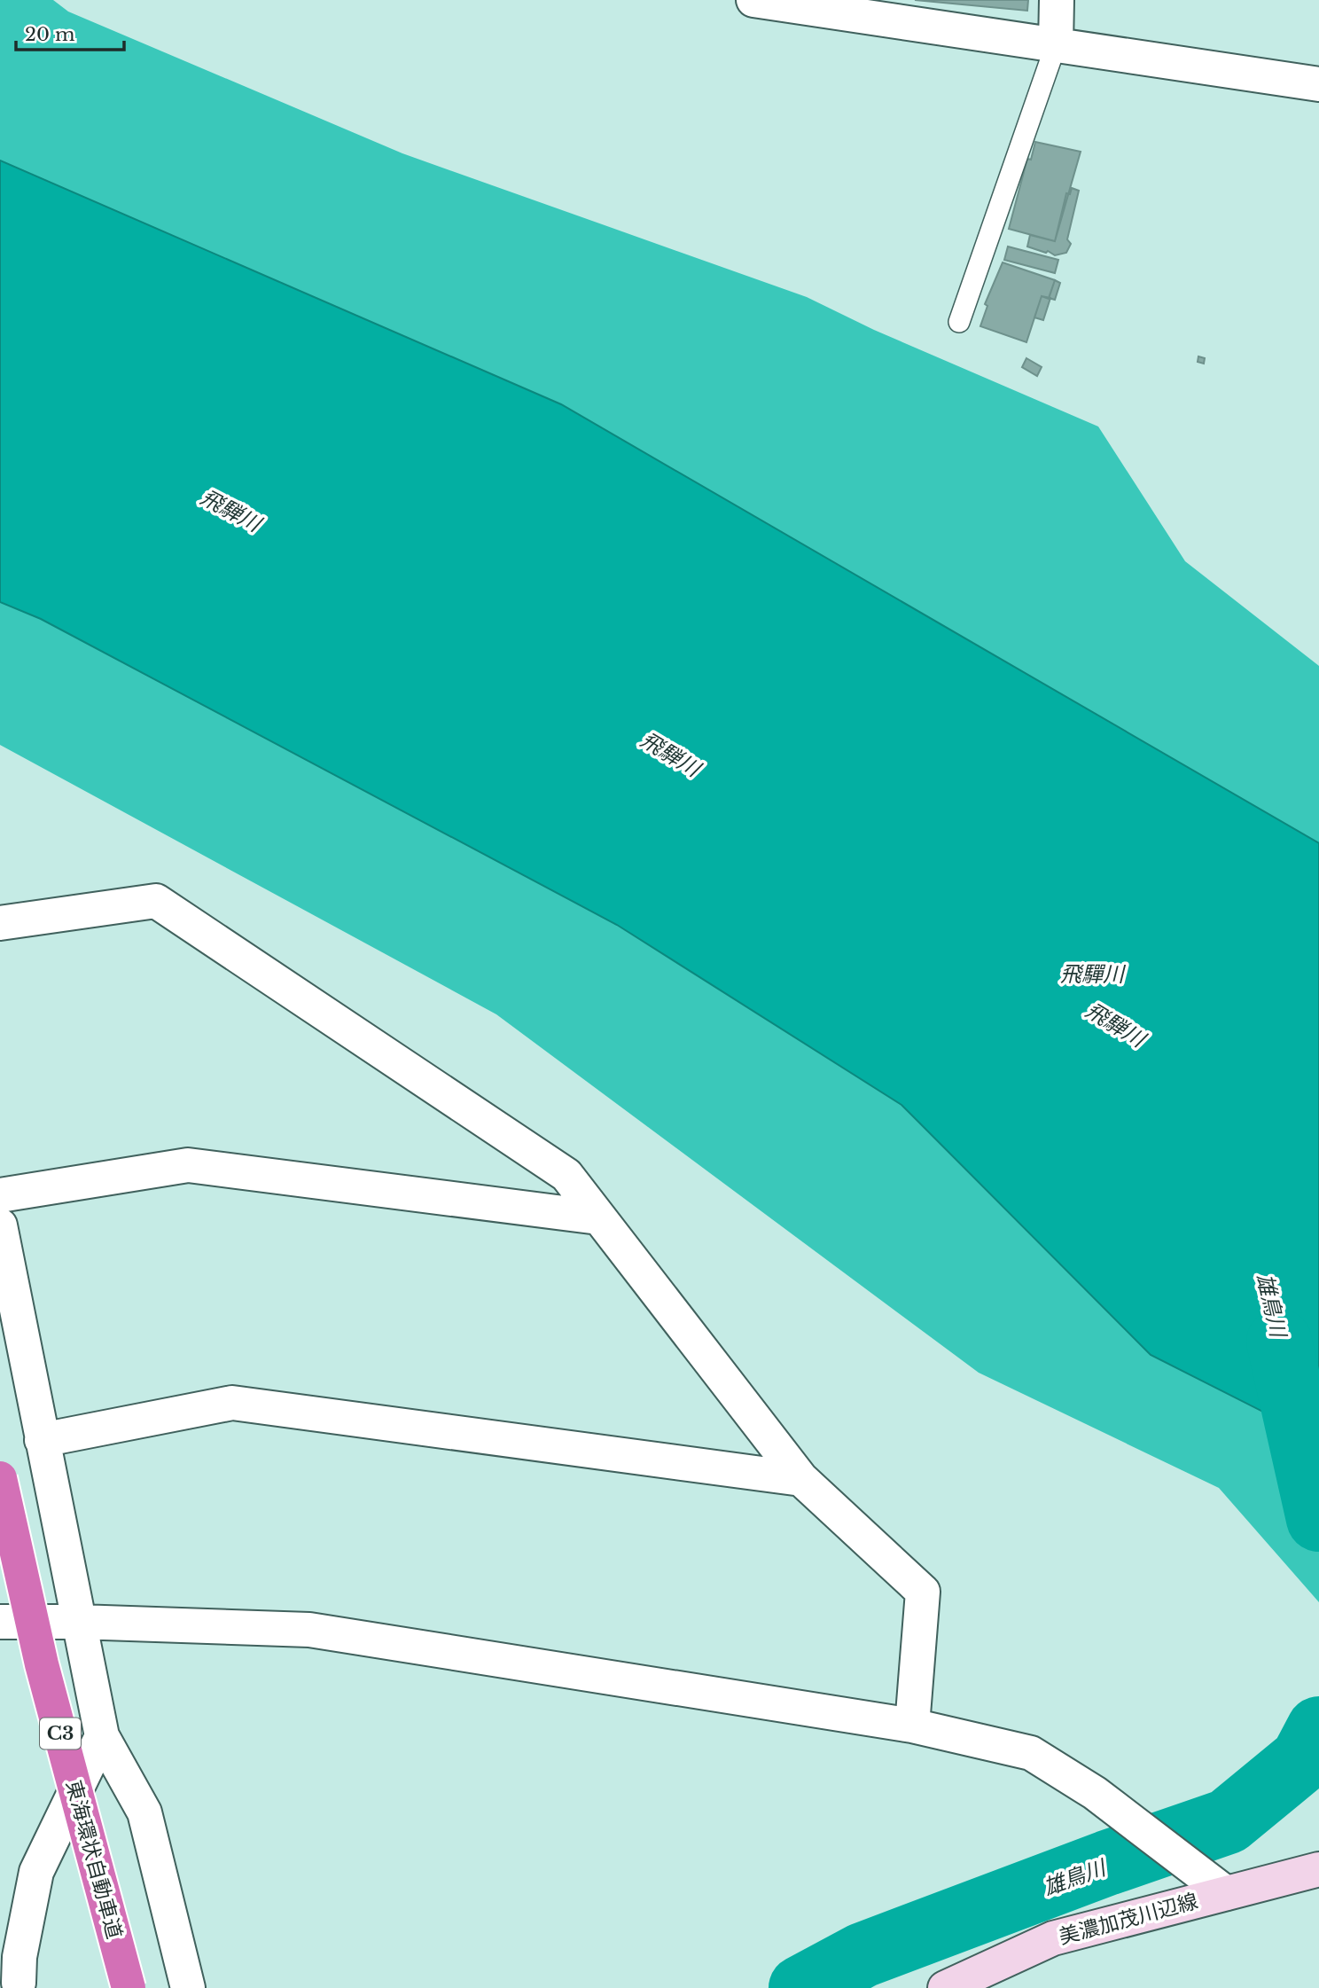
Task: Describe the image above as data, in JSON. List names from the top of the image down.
{
  "streets": {
    "highway": ["C3", "東海環状自動車道"],
    "main road": ["美濃加茂川辺線"]
  },
  "water": ["飛騨川", "飛驒川", "雄鳥川"],
  "scale_bar": "20 m"
}
